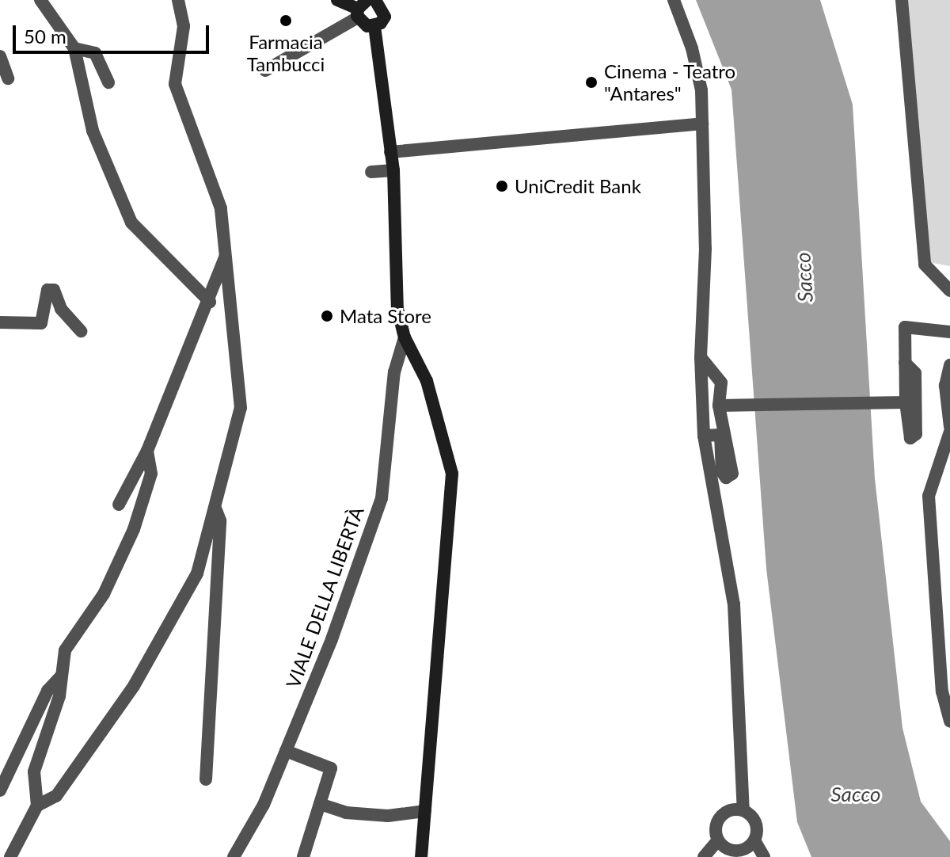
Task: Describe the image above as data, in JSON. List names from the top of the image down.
{
  "streets": {
    "street": ["VIALE DELLA LIBERTÀ"]
  },
  "water": ["Sacco"],
  "places": [
    "Farmacia Tambucci",
    "Cinema - Teatro \"Antares\"",
    "UniCredit Bank",
    "Mata Store"
  ],
  "scale_bar": "50 m"
}
